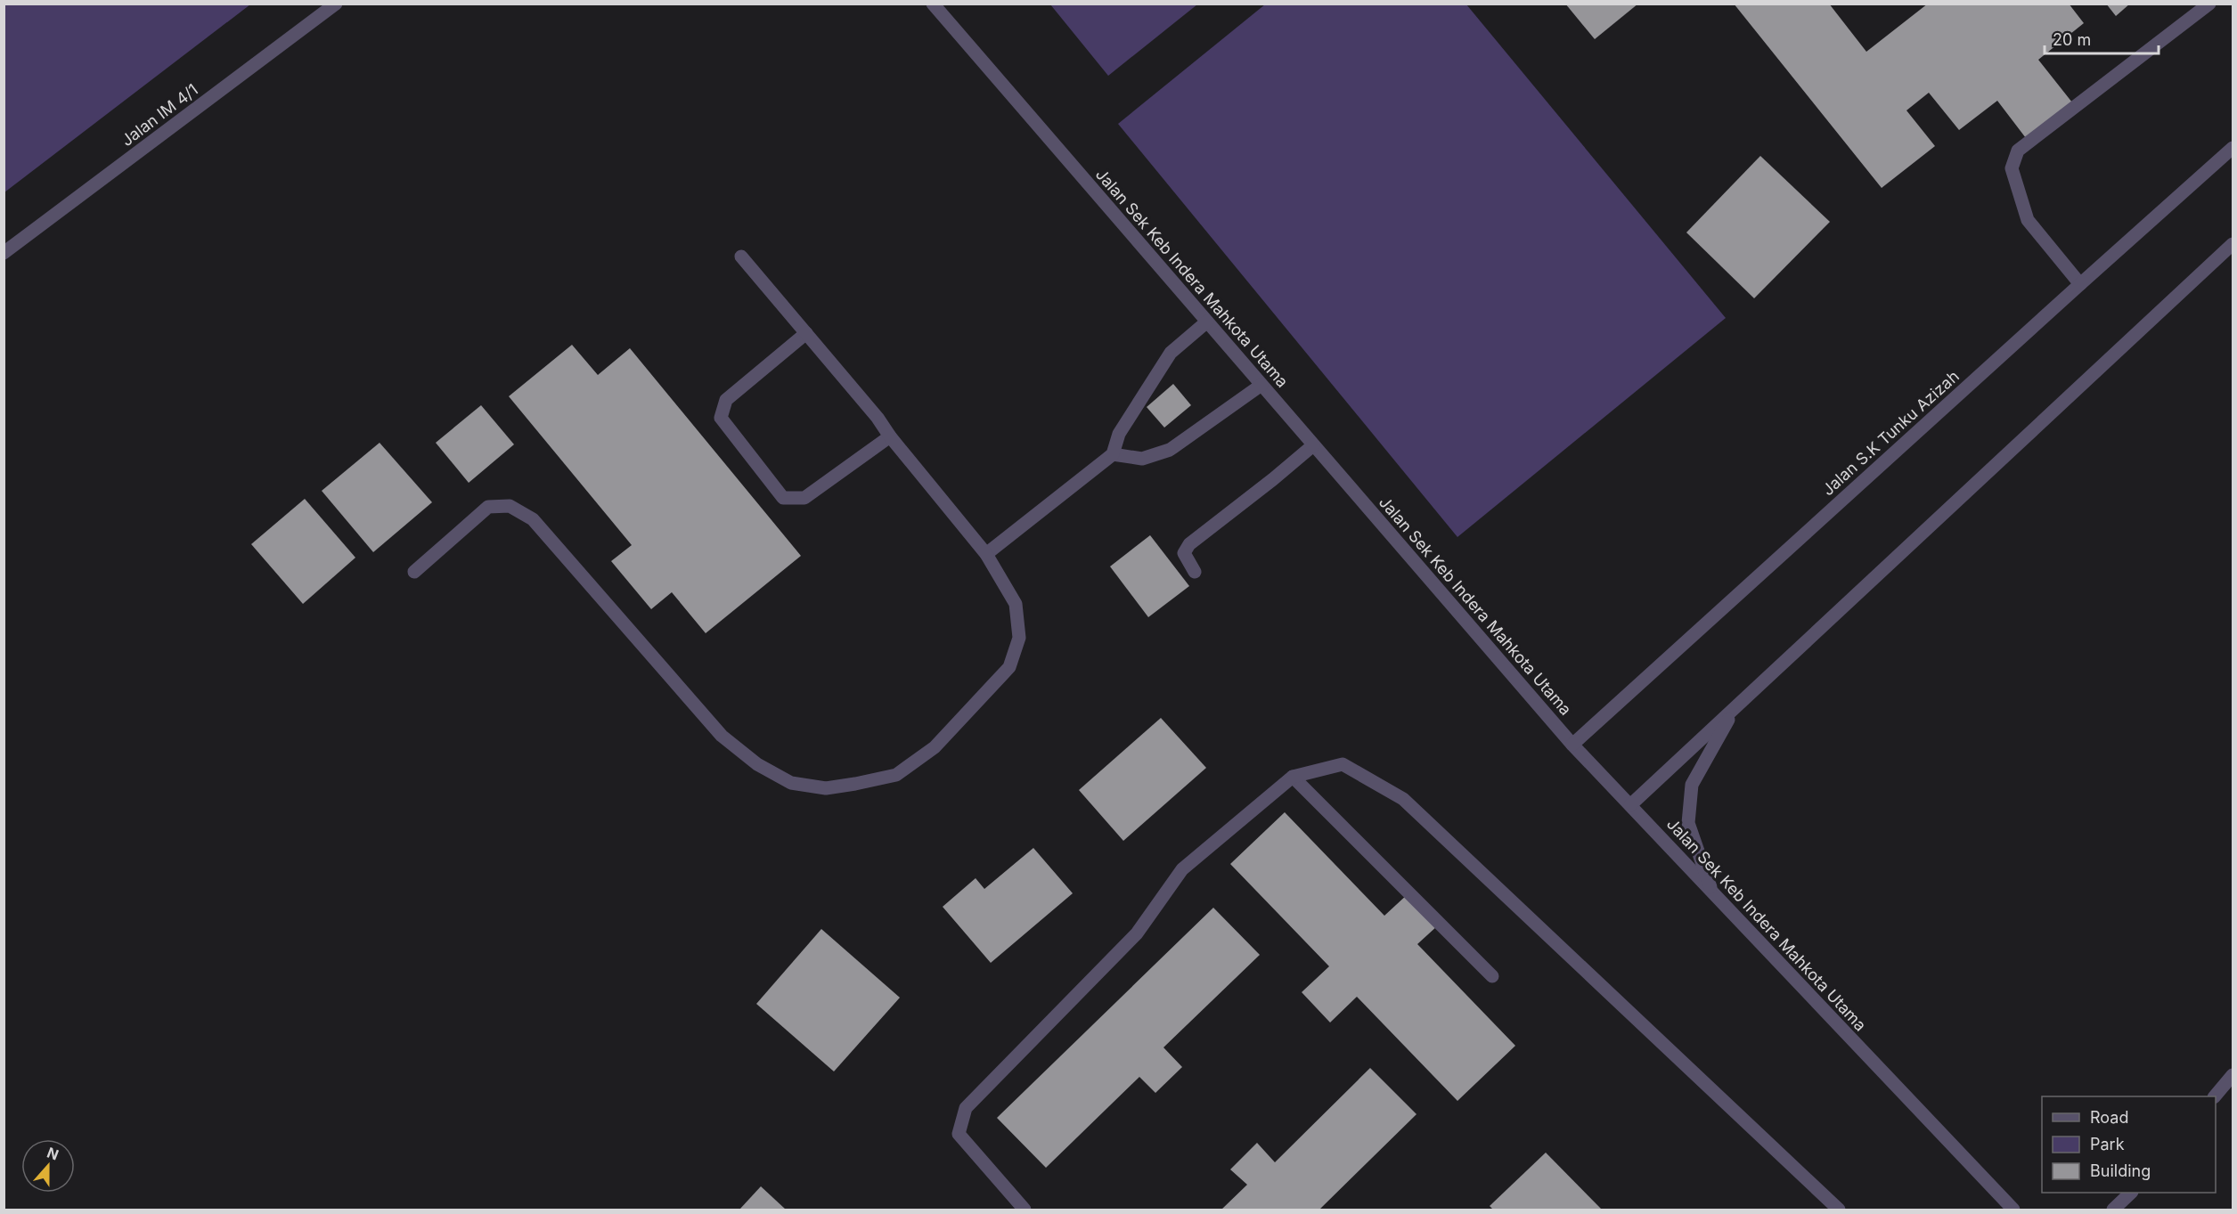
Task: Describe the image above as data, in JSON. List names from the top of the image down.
{
  "streets": {
    "street": ["Jalan IM 4/1", "Jalan Sek Keb Indera Mahkota Utama", "Jalan S.K Tunku Azizah"]
  },
  "crossings": [
    ["Jalan Sek Keb Indera Mahkota Utama", "Jalan S.K Tunku Azizah"]
  ],
  "legend": ["Road", "Park", "Building"],
  "scale_bar": "20 m",
  "north": "top"
}
